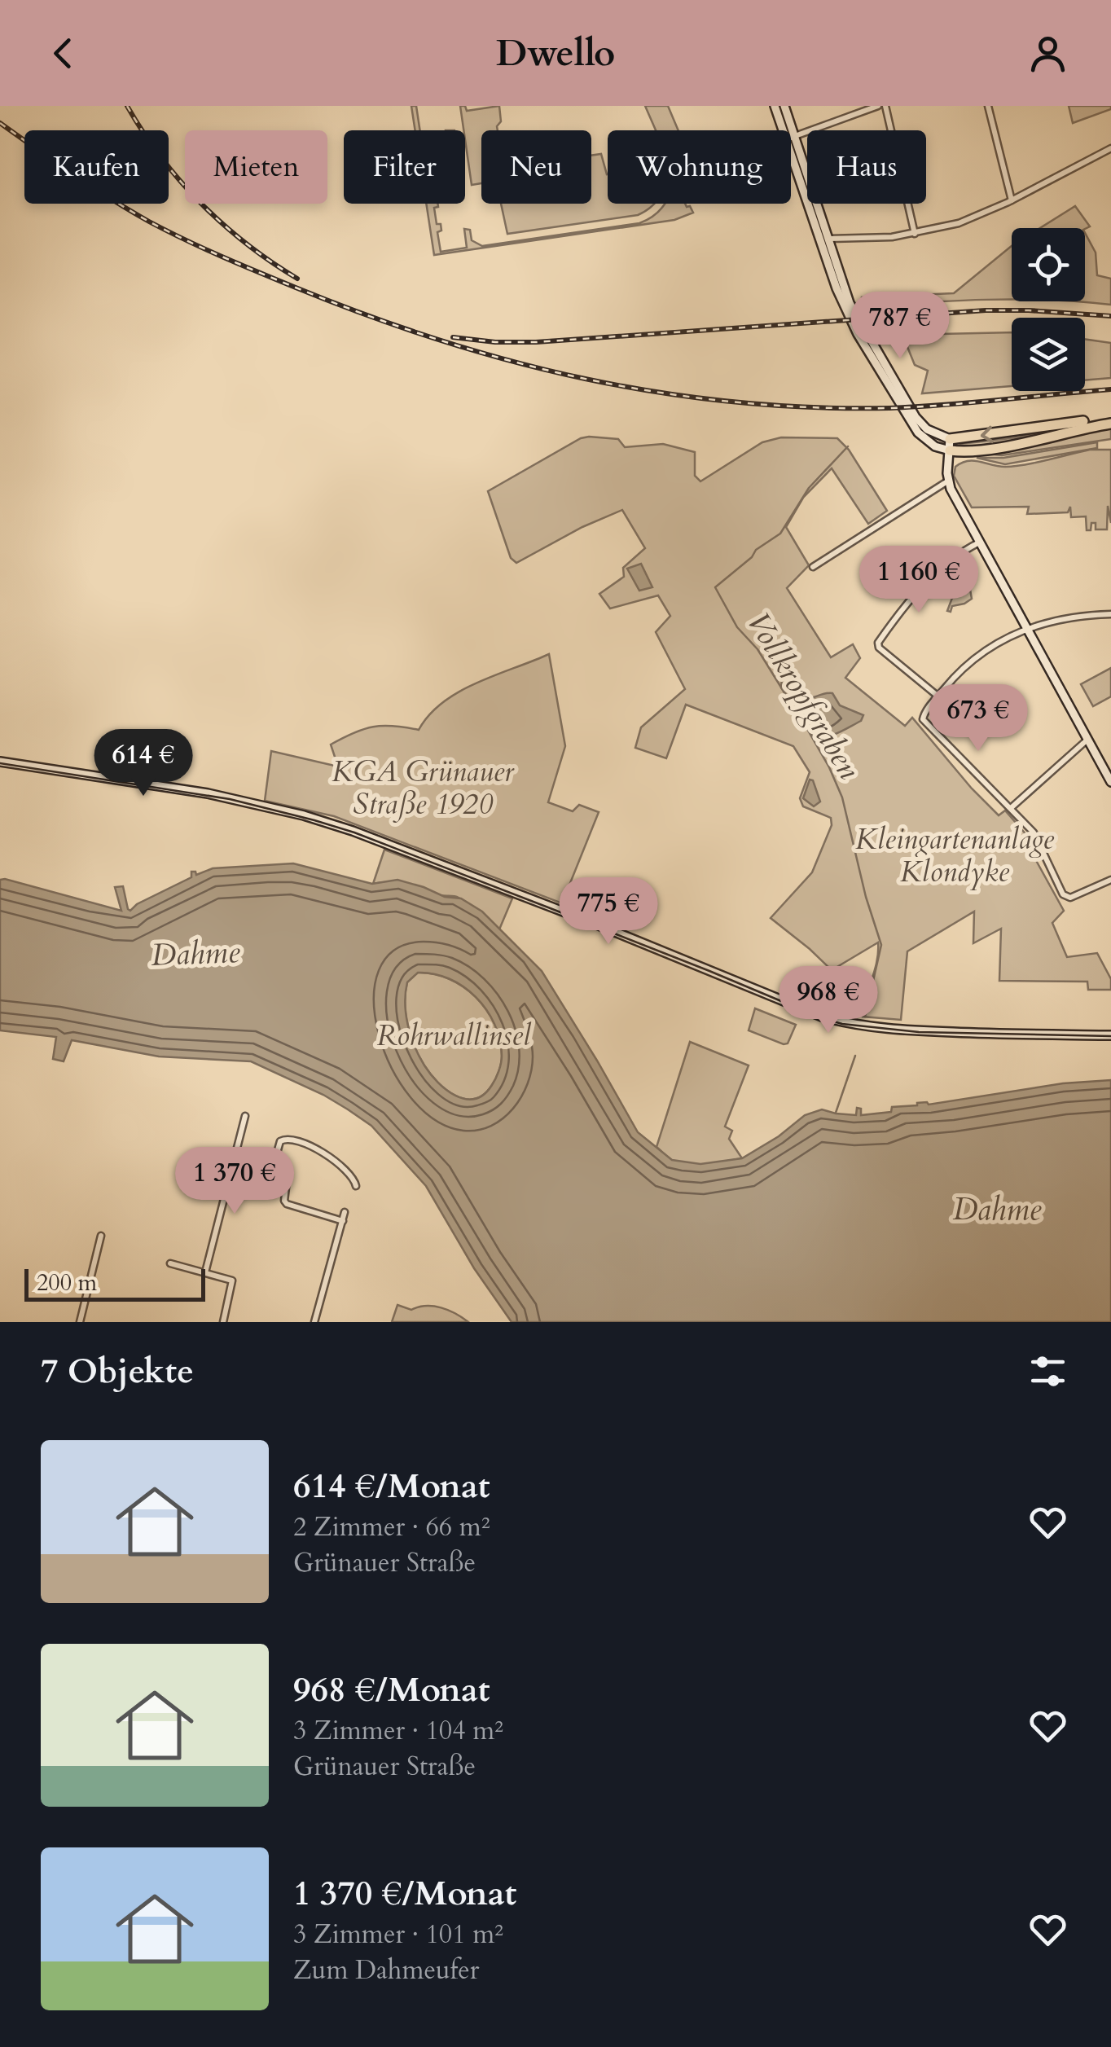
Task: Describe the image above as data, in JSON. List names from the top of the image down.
{
  "water": ["Vollkropfgraben", "Dahme"],
  "parks": ["KGA Grünauer Straße 1920", "Kleingartenanlage Klondyke", "Rohrwallinsel"],
  "scale_bar": "200 m",
  "page": {
    "header": "Dwello",
    "chip": [
      "Kaufen",
      "Mieten",
      "Filter",
      "Neu",
      "Wohnung",
      "Haus"
    ],
    "price": [
      "787 €",
      "1 160 €",
      "673 €",
      "614 €",
      "775 €",
      "968 €",
      "1 370 €"
    ],
    "scale": "200 m",
    "heading": "7 Objekte",
    "list": [
      {
        "name": "614 €/Monat",
        "note": "2 Zimmer · 66 m² · Grünauer Straße"
      },
      {
        "name": "968 €/Monat",
        "note": "3 Zimmer · 104 m² · Grünauer Straße"
      },
      {
        "name": "1 370 €/Monat",
        "note": "3 Zimmer · 101 m² · Zum Dahmeufer"
      }
    ]
  }
}
